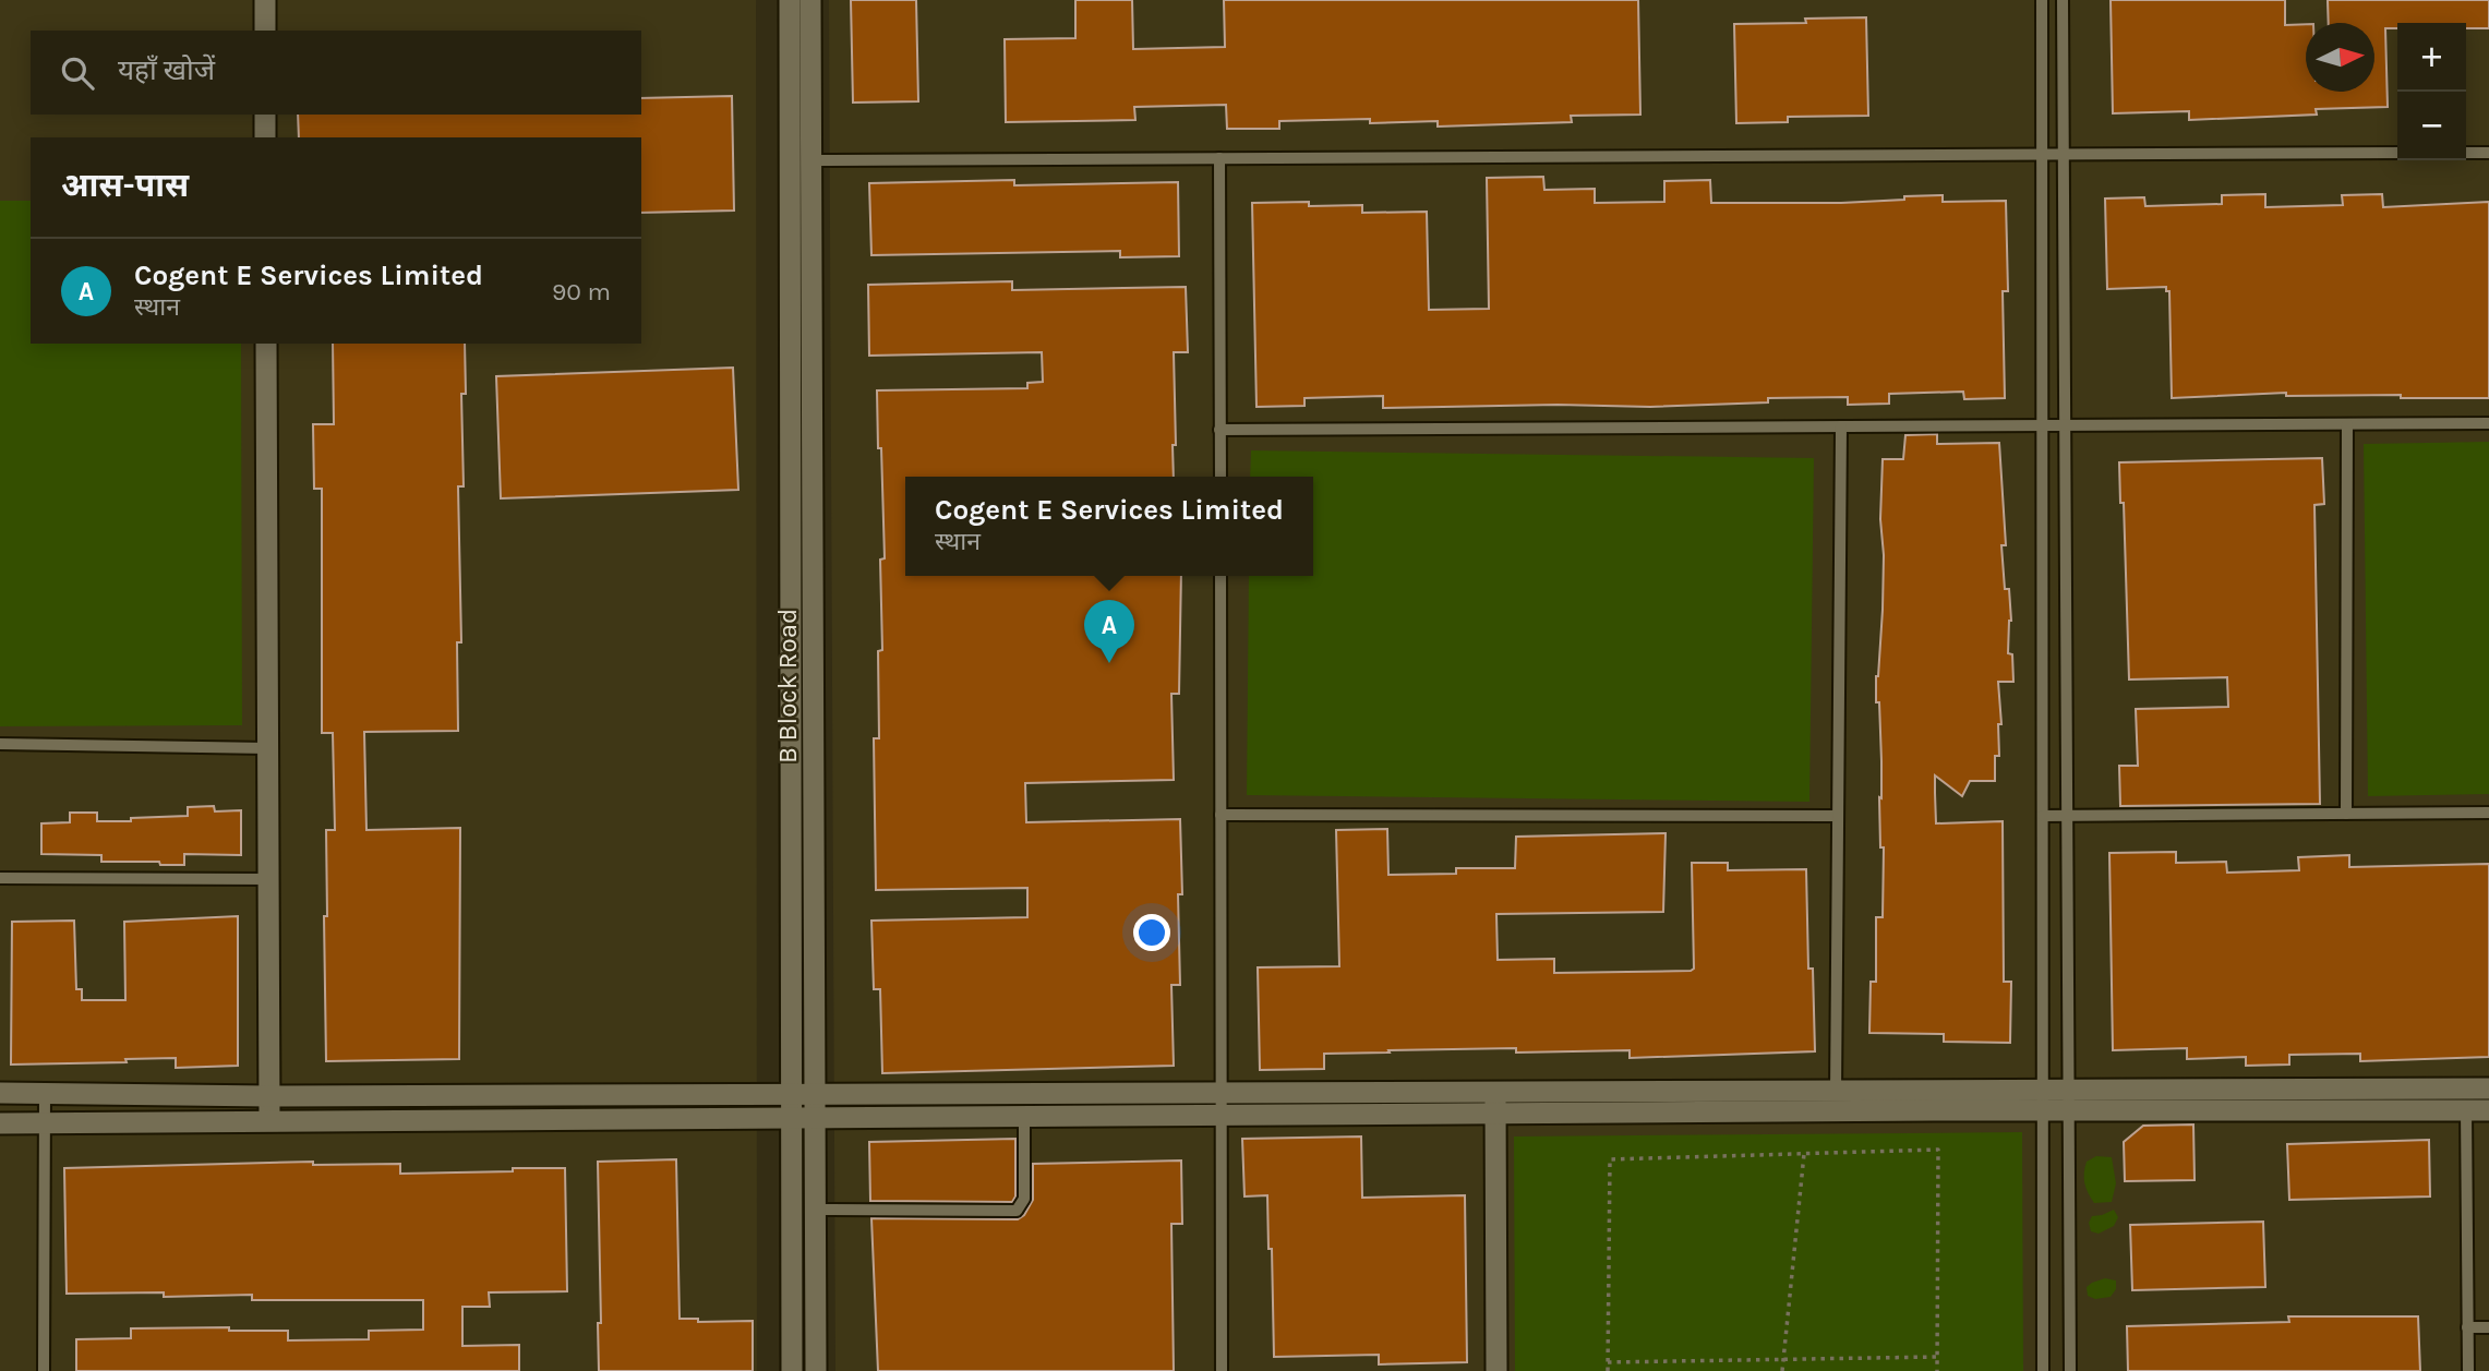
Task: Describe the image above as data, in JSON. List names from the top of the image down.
{
  "streets": {
    "street": ["B Block Road"]
  },
  "north": "right",
  "page": {
    "map_buttons": ["+", "−"],
    "search": "यहाँ खोजें",
    "heading": "आस-पास",
    "list": [
      {
        "mark": "A",
        "name": "Cogent E Services Limited",
        "note": "स्थान",
        "value": "90 m"
      }
    ],
    "popup": ["Cogent E Services Limited", "स्थान"],
    "pins": "A"
  }
}
